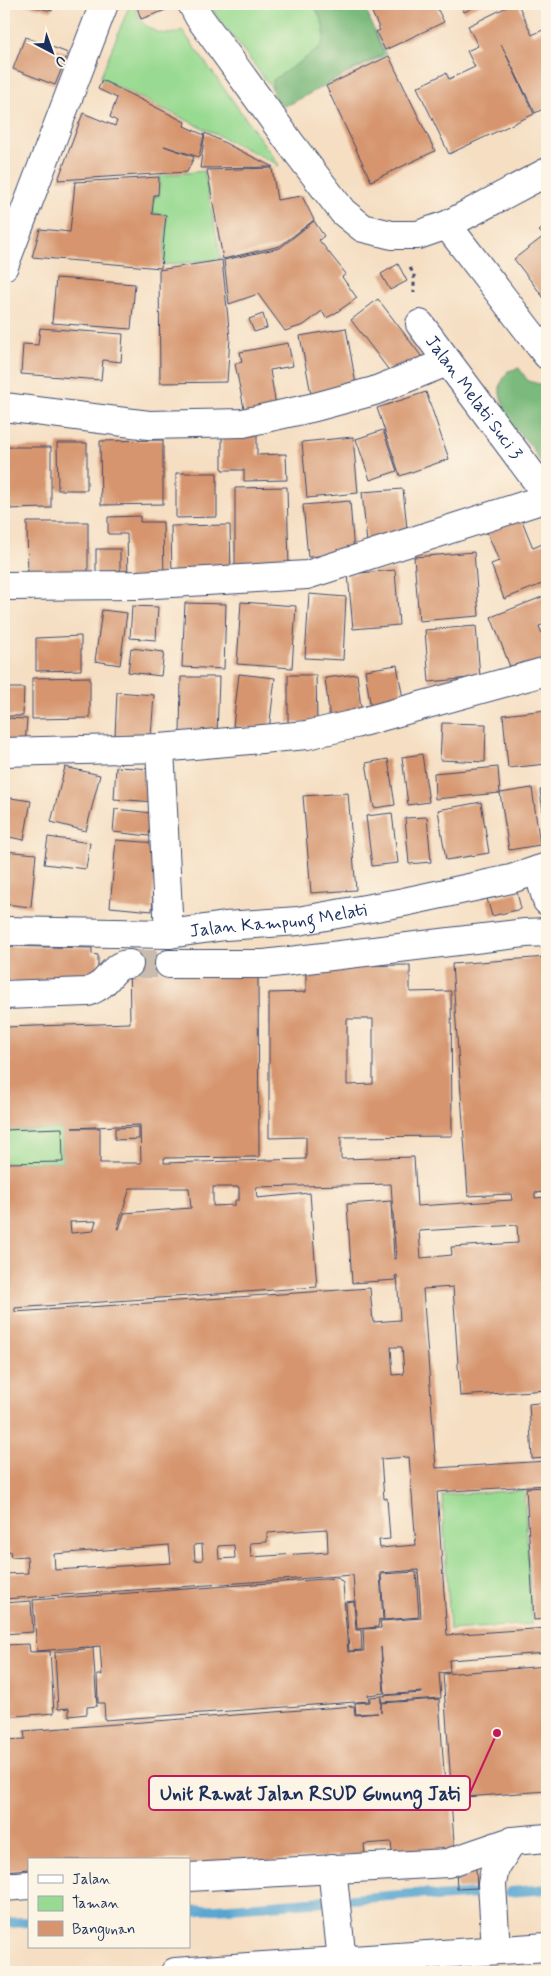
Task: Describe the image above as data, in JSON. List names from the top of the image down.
{
  "streets": {
    "street": ["Jalan Melati Suci 3", "Jalan Kampung Melati"]
  },
  "places": ["Unit Rawat Jalan RSUD Gunung Jati"],
  "legend": ["Jalan", "Taman", "Bangunan"],
  "north": "bottom right"
}
